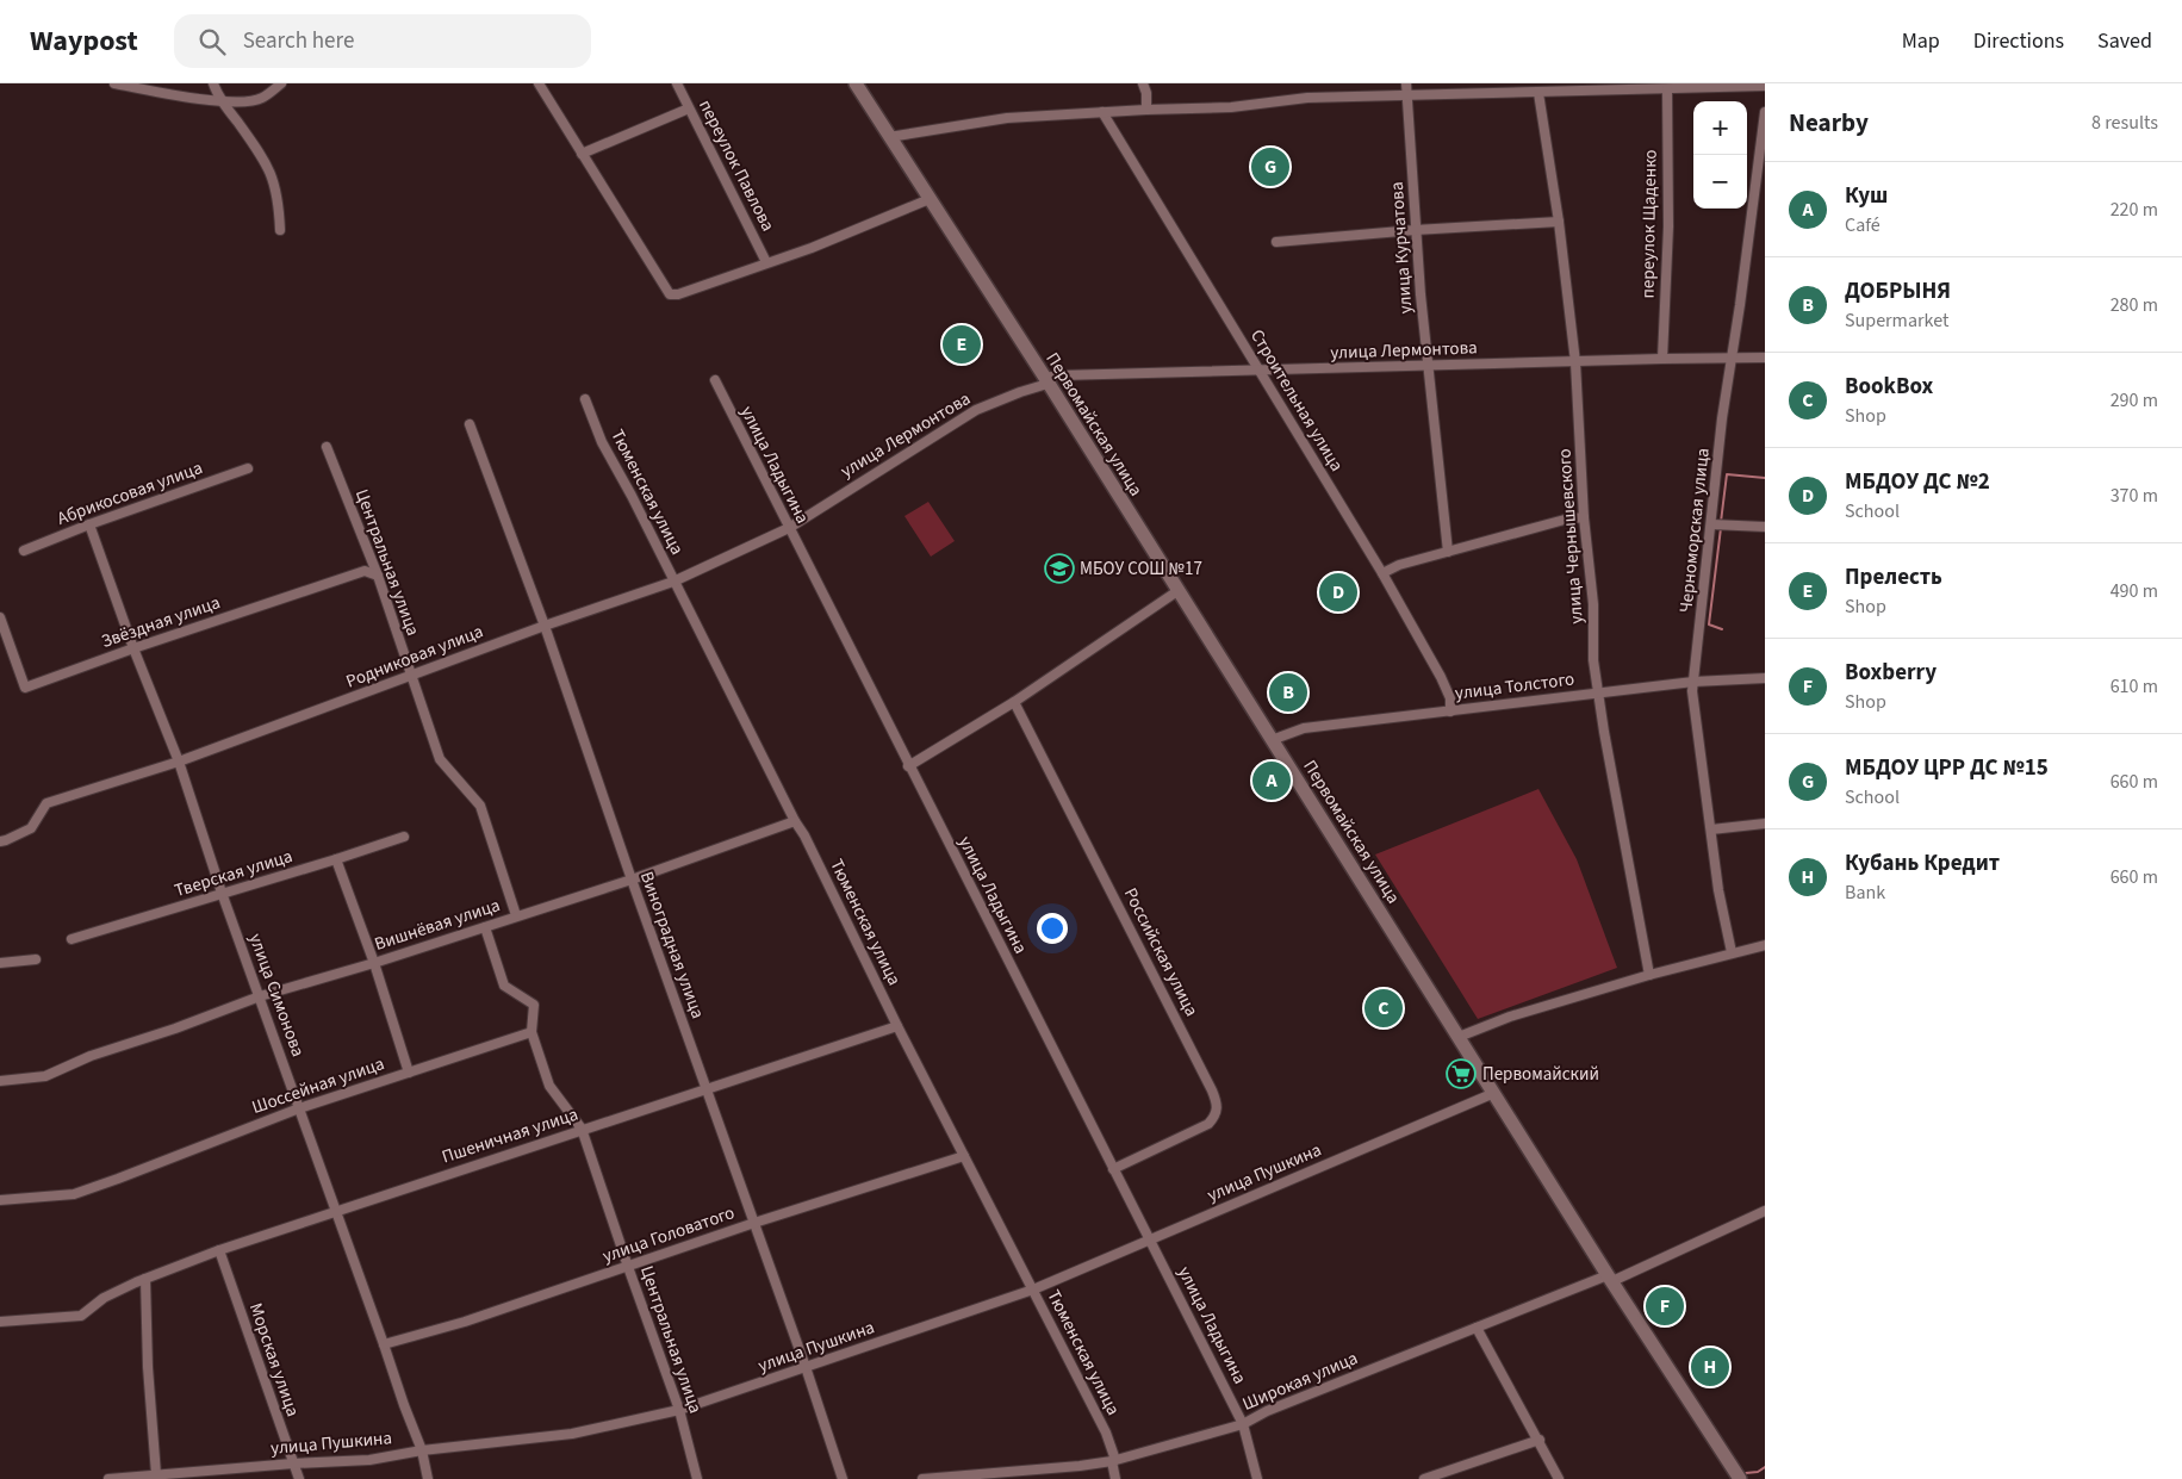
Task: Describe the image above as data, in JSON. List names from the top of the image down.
{
  "streets": {
    "street": [
      "переулок Павлова",
      "переулок Щаденко",
      "улица Курчатова",
      "улица Лермонтова",
      "Строительная улица",
      "Первомайская улица",
      "улица Ладыгина",
      "Тюменская улица",
      "Абрикосовая улица",
      "Черноморская улица",
      "улица Чернышевского",
      "Центральная улица",
      "Звёздная улица",
      "Родниковая улица",
      "улица Толстого",
      "Тверская улица",
      "Вишнёвая улица",
      "Виноградная улица",
      "Российская улица",
      "улица Симонова",
      "Шоссейная улица",
      "Пшеничная улица",
      "улица Пушкина",
      "улица Головатого",
      "Морская улица",
      "Широкая улица"
    ]
  },
  "crossings": [
    ["переулок Щаденко", "улица Лермонтова"],
    ["улица Курчатова", "улица Лермонтова"],
    ["улица Лермонтова", "Строительная улица"],
    ["улица Лермонтова", "Первомайская улица"],
    ["улица Лермонтова", "улица Ладыгина"],
    ["улица Лермонтова", "Черноморская улица"],
    ["улица Лермонтова", "улица Чернышевского"],
    ["улица Лермонтова", "Родниковая улица"],
    ["Строительная улица", "улица Толстого"],
    ["Первомайская улица", "улица Толстого"],
    ["Первомайская улица", "улица Пушкина"],
    ["Первомайская улица", "Широкая улица"],
    ["улица Ладыгина", "Родниковая улица"],
    ["улица Ладыгина", "Российская улица"],
    ["улица Ладыгина", "улица Пушкина"],
    ["улица Ладыгина", "Широкая улица"],
    ["Тюменская улица", "Родниковая улица"],
    ["Тюменская улица", "Вишнёвая улица"],
    ["Тюменская улица", "Пшеничная улица"],
    ["Тюменская улица", "улица Пушкина"],
    ["Тюменская улица", "улица Головатого"],
    ["Тюменская улица", "Широкая улица"],
    ["Абрикосовая улица", "улица Симонова"],
    ["Черноморская улица", "улица Толстого"],
    ["улица Чернышевского", "улица Толстого"],
    ["Центральная улица", "Звёздная улица"],
    ["Центральная улица", "Родниковая улица"],
    ["Центральная улица", "Вишнёвая улица"],
    ["Центральная улица", "Шоссейная улица"],
    ["Центральная улица", "Пшеничная улица"],
    ["Центральная улица", "улица Пушкина"],
    ["Центральная улица", "улица Головатого"],
    ["Звёздная улица", "улица Симонова"],
    ["Родниковая улица", "Виноградная улица"],
    ["Родниковая улица", "улица Симонова"],
    ["Тверская улица", "улица Симонова"],
    ["Вишнёвая улица", "Виноградная улица"],
    ["Вишнёвая улица", "улица Симонова"],
    ["Виноградная улица", "Пшеничная улица"],
    ["Виноградная улица", "улица Пушкина"],
    ["Виноградная улица", "улица Головатого"],
    ["улица Симонова", "Шоссейная улица"],
    ["улица Симонова", "Пшеничная улица"],
    ["улица Симонова", "улица Пушкина"],
    ["улица Симонова", "улица Головатого"],
    ["Пшеничная улица", "Морская улица"],
    ["улица Пушкина", "Морская улица"]
  ],
  "places": {
    "school or university": ["МБОУ СОШ №17"],
    "supermarket": ["Первомайский"]
  },
  "page": {
    "header": "Waypost",
    "search": "Search here",
    "nav": ["Map", "Directions", "Saved"],
    "heading": ["Nearby", "8 results"],
    "map_buttons": ["+", "−"],
    "pins": [
      "G",
      "E",
      "D",
      "B",
      "A",
      "C",
      "F",
      "H"
    ],
    "list": [
      {
        "mark": "A",
        "name": "Куш",
        "note": "Café",
        "value": "220 m"
      },
      {
        "mark": "B",
        "name": "ДОБРЫНЯ",
        "note": "Supermarket",
        "value": "280 m"
      },
      {
        "mark": "C",
        "name": "BookBox",
        "note": "Shop",
        "value": "290 m"
      },
      {
        "mark": "D",
        "name": "МБДОУ ДС №2",
        "note": "School",
        "value": "370 m"
      },
      {
        "mark": "E",
        "name": "Прелесть",
        "note": "Shop",
        "value": "490 m"
      },
      {
        "mark": "F",
        "name": "Boxberry",
        "note": "Shop",
        "value": "610 m"
      },
      {
        "mark": "G",
        "name": "МБДОУ ЦРР ДС №15",
        "note": "School",
        "value": "660 m"
      },
      {
        "mark": "H",
        "name": "Кубань Кредит",
        "note": "Bank",
        "value": "660 m"
      }
    ]
  }
}
